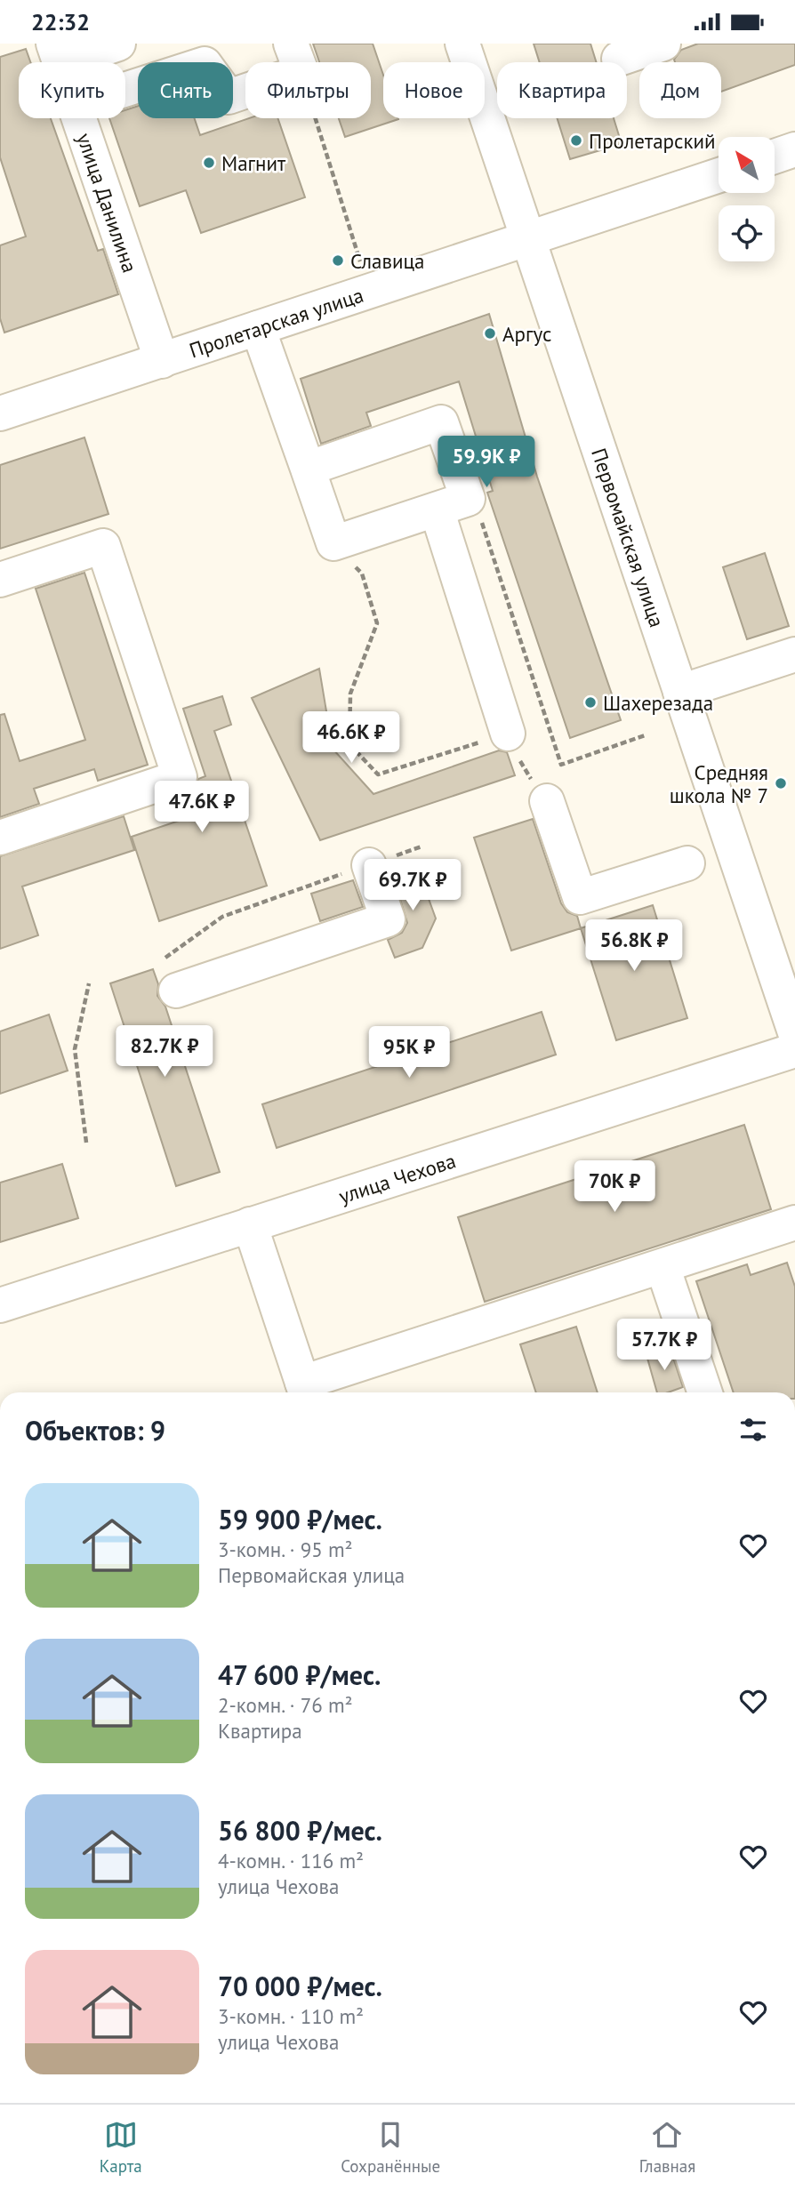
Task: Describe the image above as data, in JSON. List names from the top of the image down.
{
  "streets": {
    "street": [
      "улица Данилина",
      "Пролетарская улица",
      "Первомайская улица",
      "улица Чехова"
    ]
  },
  "crossings": [
    ["улица Данилина", "Пролетарская улица"],
    ["Пролетарская улица", "Первомайская улица"]
  ],
  "places": [
    "Пролетарский",
    "Магнит",
    "Славица",
    "Аргус",
    "Шахерезада",
    "Средняя школа № 7"
  ],
  "north": "top left",
  "page": {
    "status": "22:32",
    "chip": [
      "Купить",
      "Снять",
      "Фильтры",
      "Новое",
      "Квартира",
      "Дом"
    ],
    "price": [
      "59.9K ₽",
      "46.6K ₽",
      "47.6K ₽",
      "69.7K ₽",
      "56.8K ₽",
      "82.7K ₽",
      "95K ₽",
      "70K ₽",
      "57.7K ₽"
    ],
    "heading": "Объектов: 9",
    "list": [
      {
        "name": "59 900 ₽/мес.",
        "note": "3-комн. · 95 m² · Первомайская улица"
      },
      {
        "name": "47 600 ₽/мес.",
        "note": "2-комн. · 76 m² · Квартира"
      },
      {
        "name": "56 800 ₽/мес.",
        "note": "4-комн. · 116 m² · улица Чехова"
      },
      {
        "name": "70 000 ₽/мес.",
        "note": "3-комн. · 110 m² · улица Чехова"
      }
    ],
    "tabs": ["Карта", "Сохранённые", "Главная"]
  }
}
